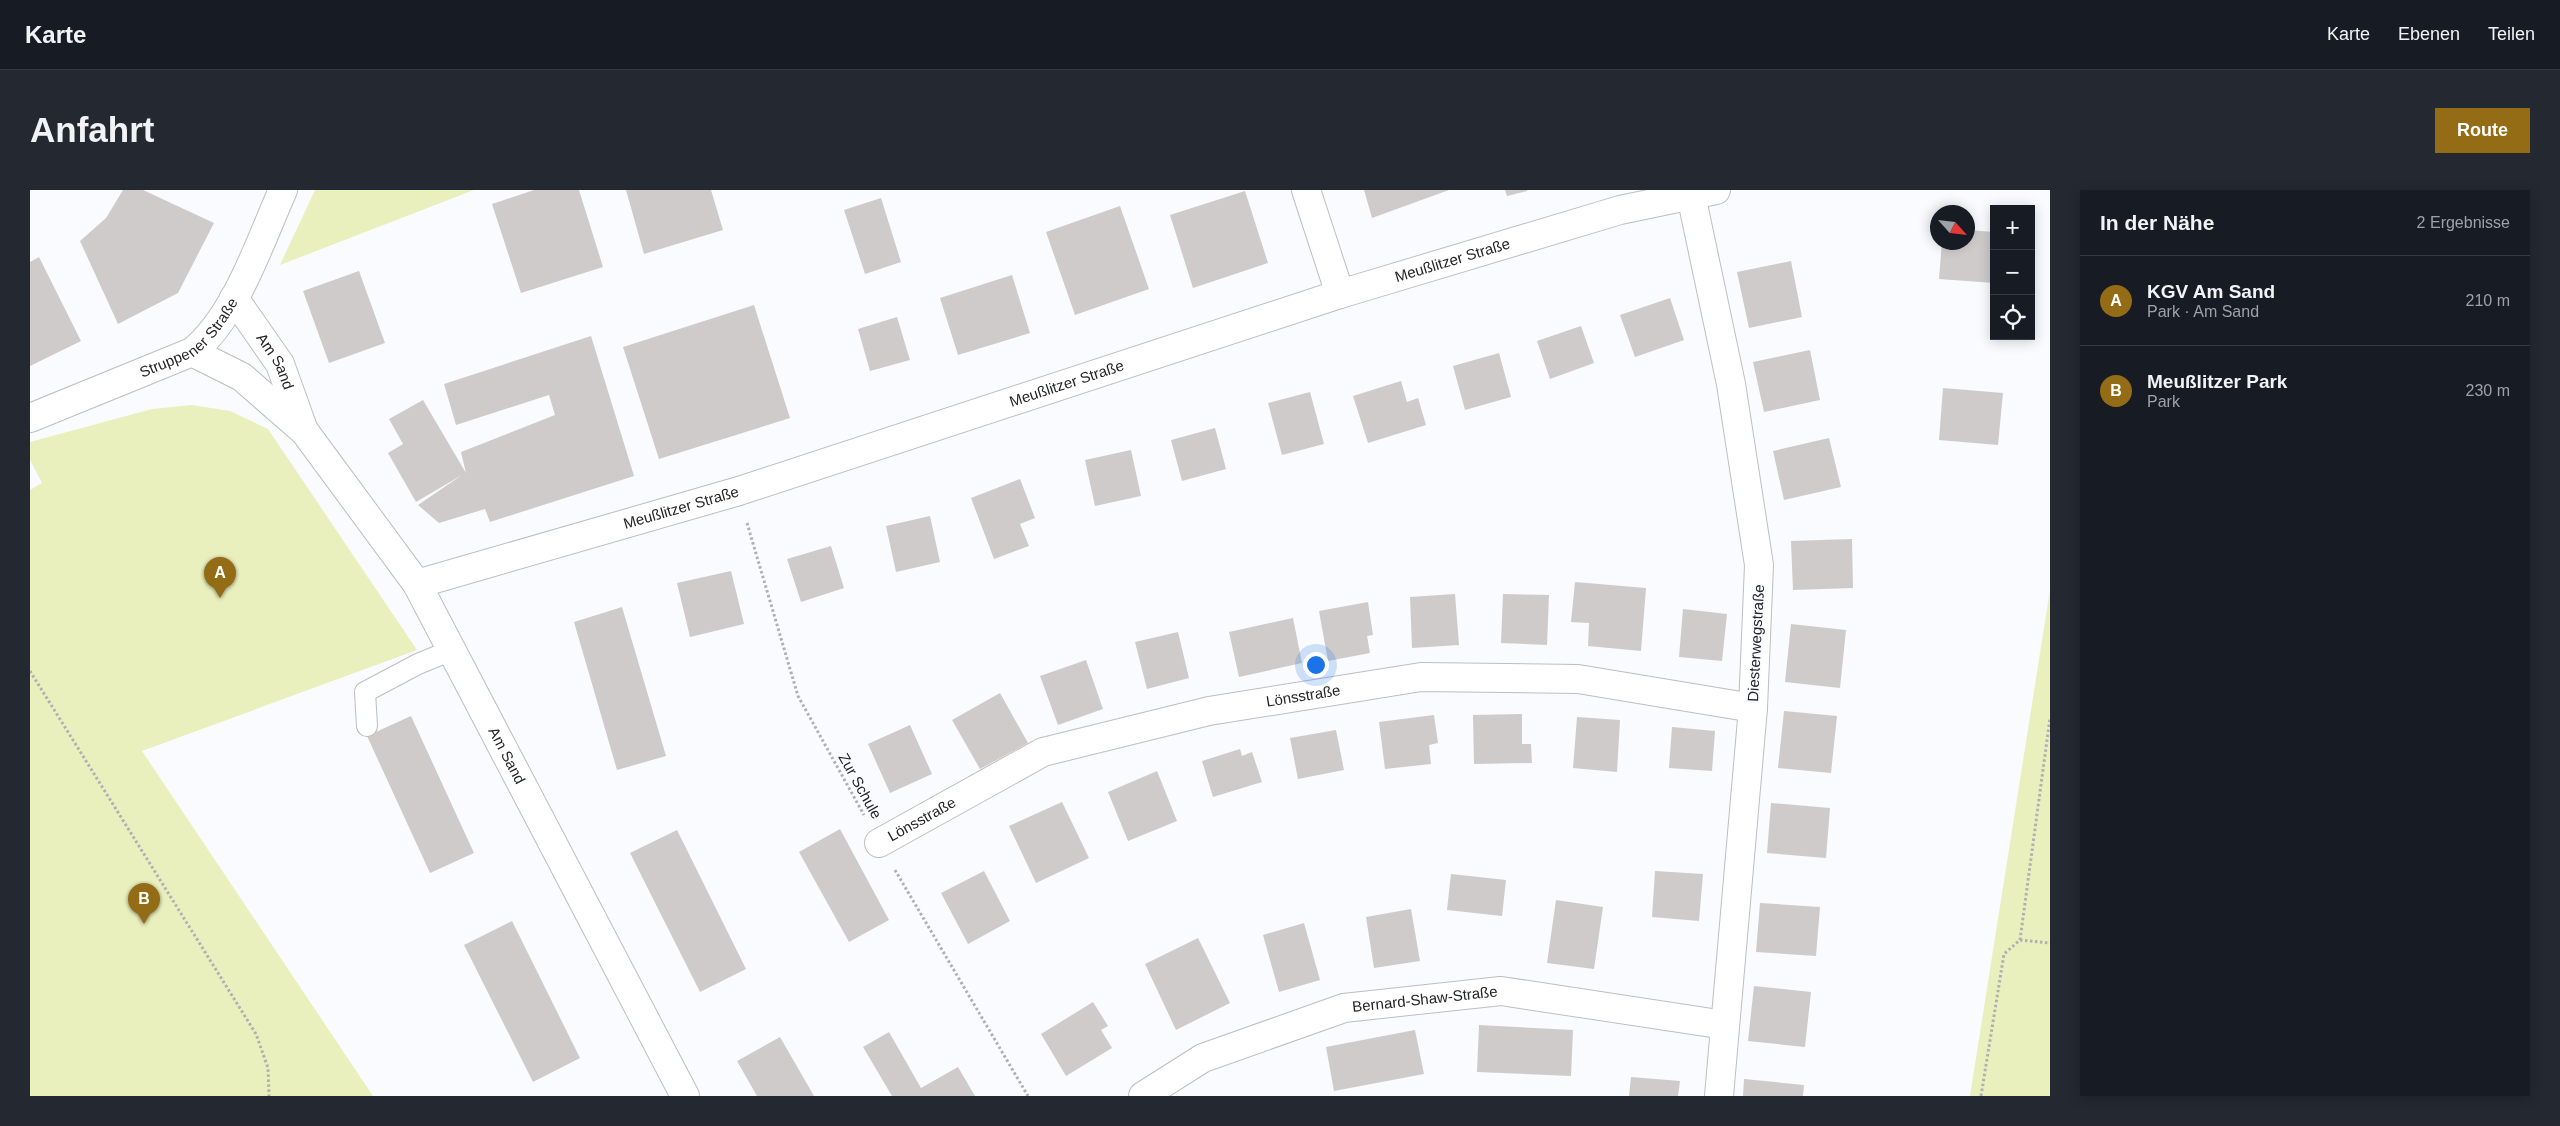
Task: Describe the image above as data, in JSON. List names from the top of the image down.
{
  "streets": {
    "street": [
      "Meußlitzer Straße",
      "Struppener Straße",
      "Am Sand",
      "Diesterwegstraße",
      "Lönsstraße",
      "Bernard-Shaw-Straße"
    ],
    "path": ["Zur Schule"]
  },
  "crossings": [
    ["Meußlitzer Straße", "Am Sand"],
    ["Meußlitzer Straße", "Diesterwegstraße"],
    ["Meußlitzer Straße", "Zur Schule"],
    ["Struppener Straße", "Am Sand"],
    ["Diesterwegstraße", "Lönsstraße"],
    ["Diesterwegstraße", "Bernard-Shaw-Straße"],
    ["Lönsstraße", "Zur Schule"]
  ],
  "north": "bottom right",
  "page": {
    "header": "Karte",
    "nav": ["Karte", "Ebenen", "Teilen"],
    "buttons": "Route",
    "title": "Anfahrt",
    "heading": ["In der Nähe", "2 Ergebnisse"],
    "map_buttons": ["+", "−"],
    "list": [
      {
        "mark": "A",
        "name": "KGV Am Sand",
        "note": "Park · Am Sand",
        "value": "210 m"
      },
      {
        "mark": "B",
        "name": "Meußlitzer Park",
        "note": "Park",
        "value": "230 m"
      }
    ],
    "pins": ["A", "B"]
  }
}
